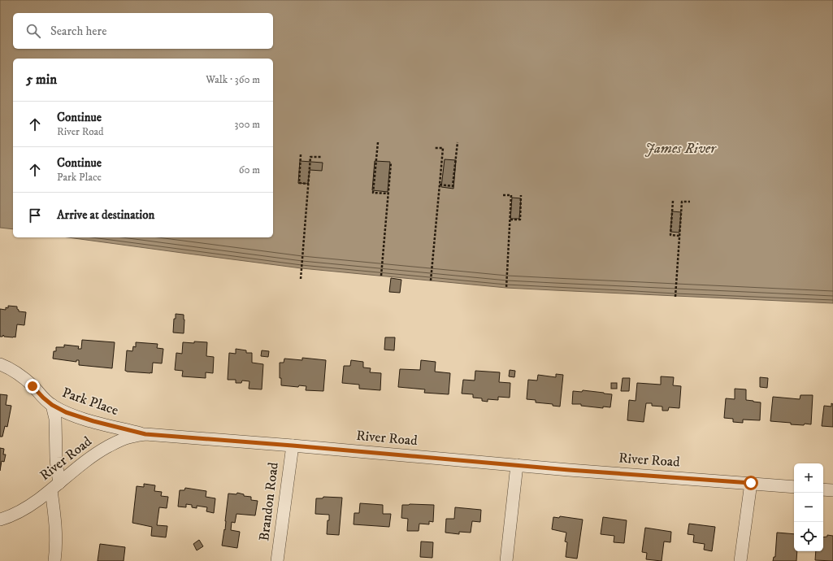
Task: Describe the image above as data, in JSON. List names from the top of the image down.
{
  "streets": {
    "street": ["Park Place", "River Road", "Brandon Road"]
  },
  "crossings": [
    ["Park Place", "River Road"],
    ["River Road", "Brandon Road"]
  ],
  "water": ["James River"],
  "page": {
    "search": "Search here",
    "heading": ["5 min", "Walk · 360 m"],
    "list": [
      ["Continue", "River Road", "300 m"],
      ["Continue", "Park Place", "60 m"],
      "Arrive at destination"
    ],
    "map_buttons": ["+", "−"]
  }
}
